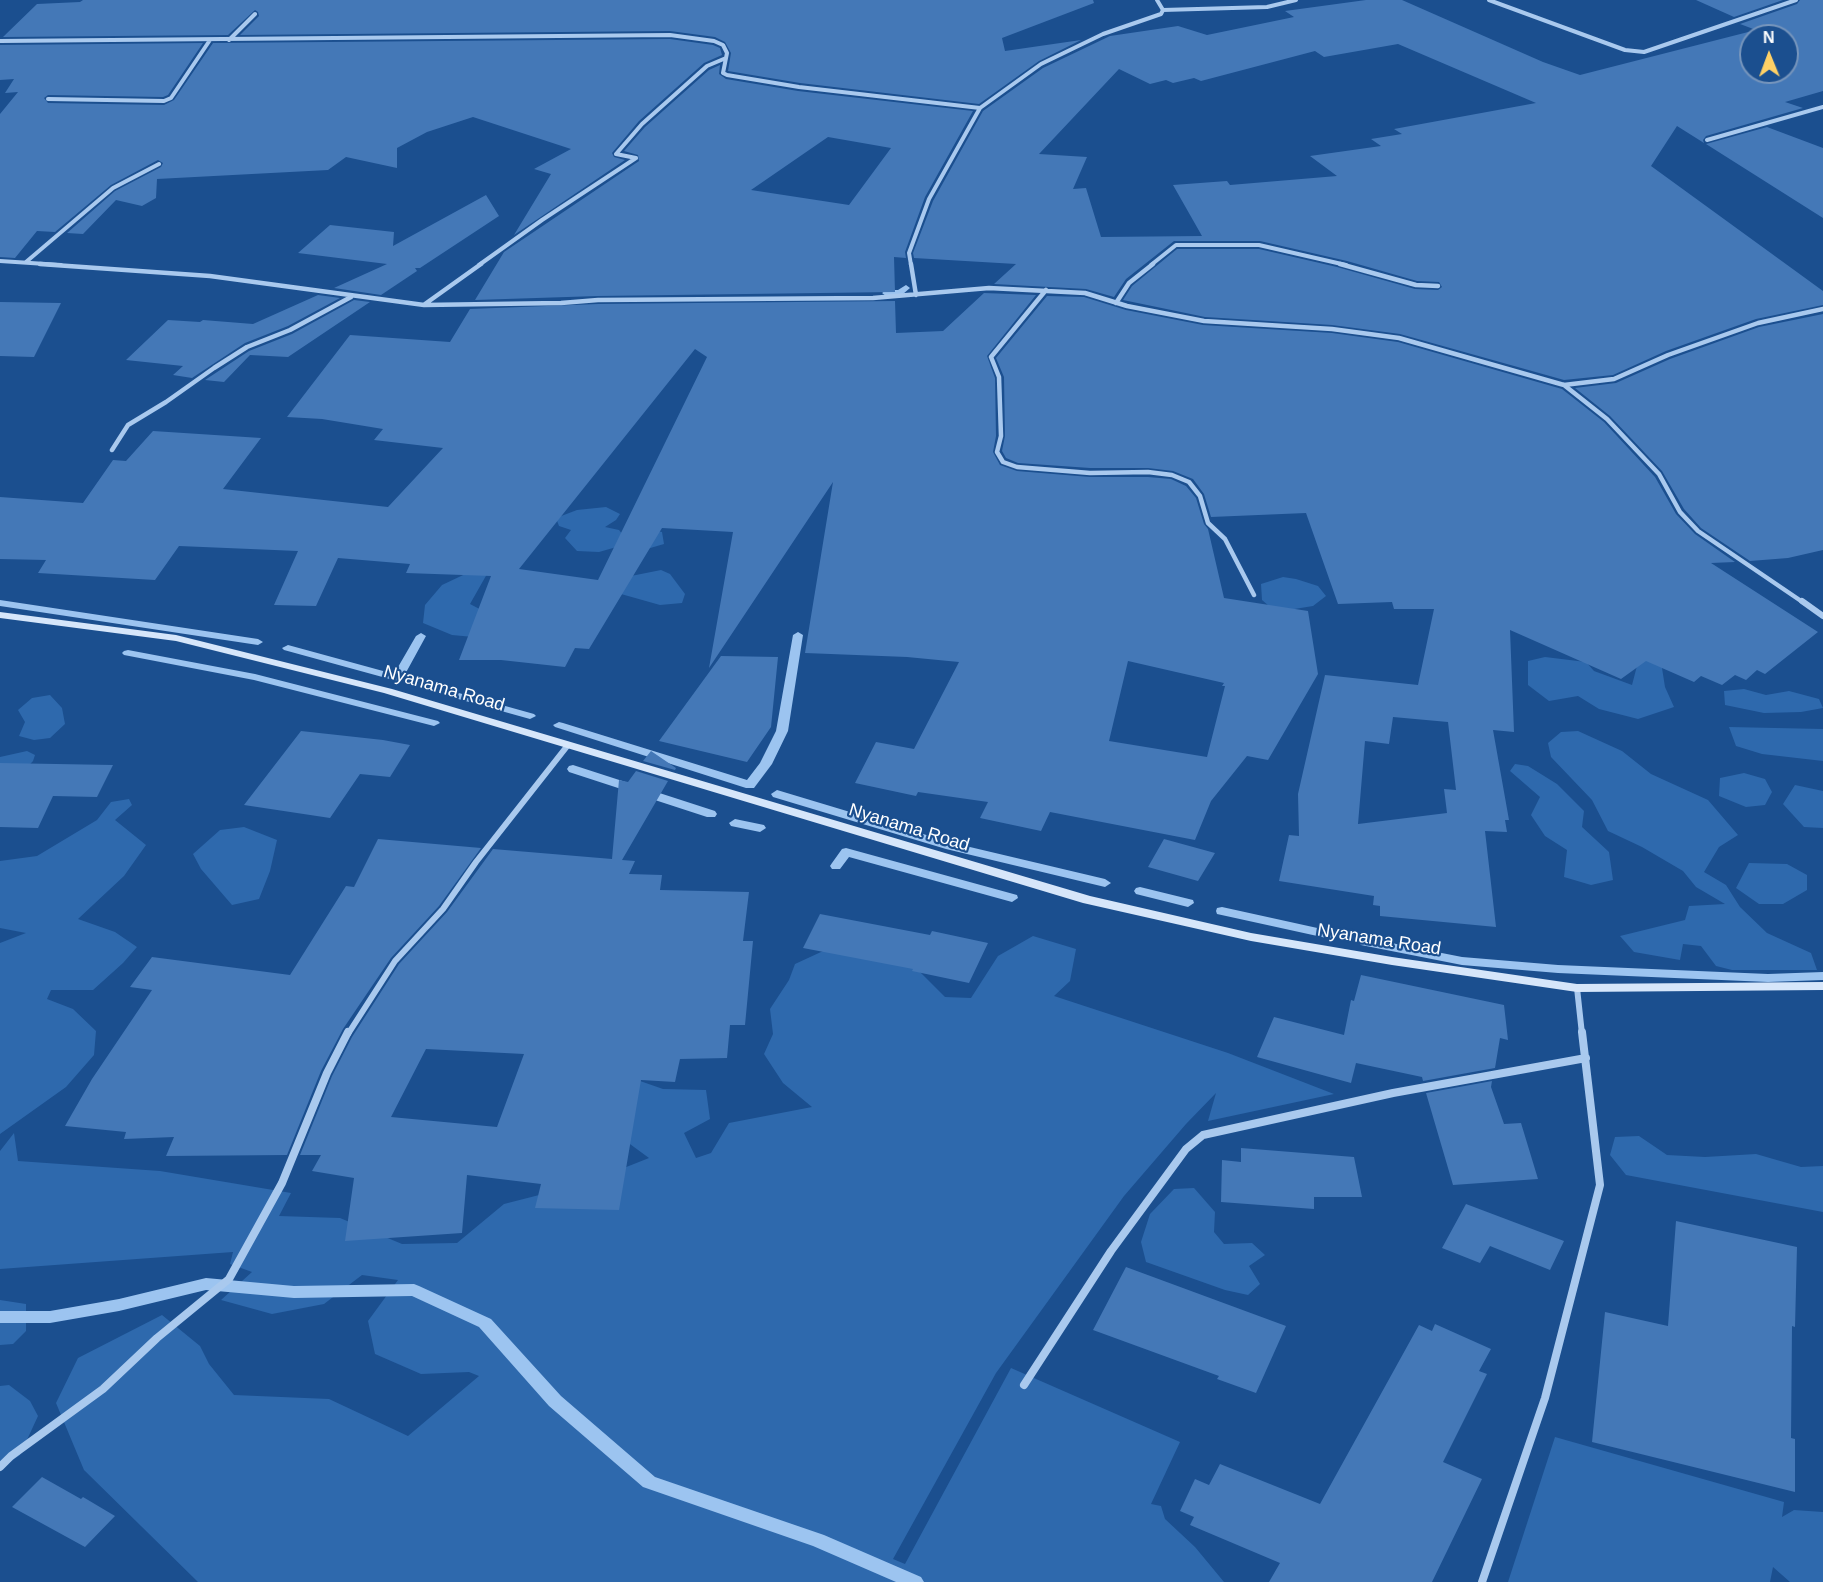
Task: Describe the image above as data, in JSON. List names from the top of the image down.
{
  "streets": {
    "street": ["Nyanama Road"]
  },
  "north": "top"
}
